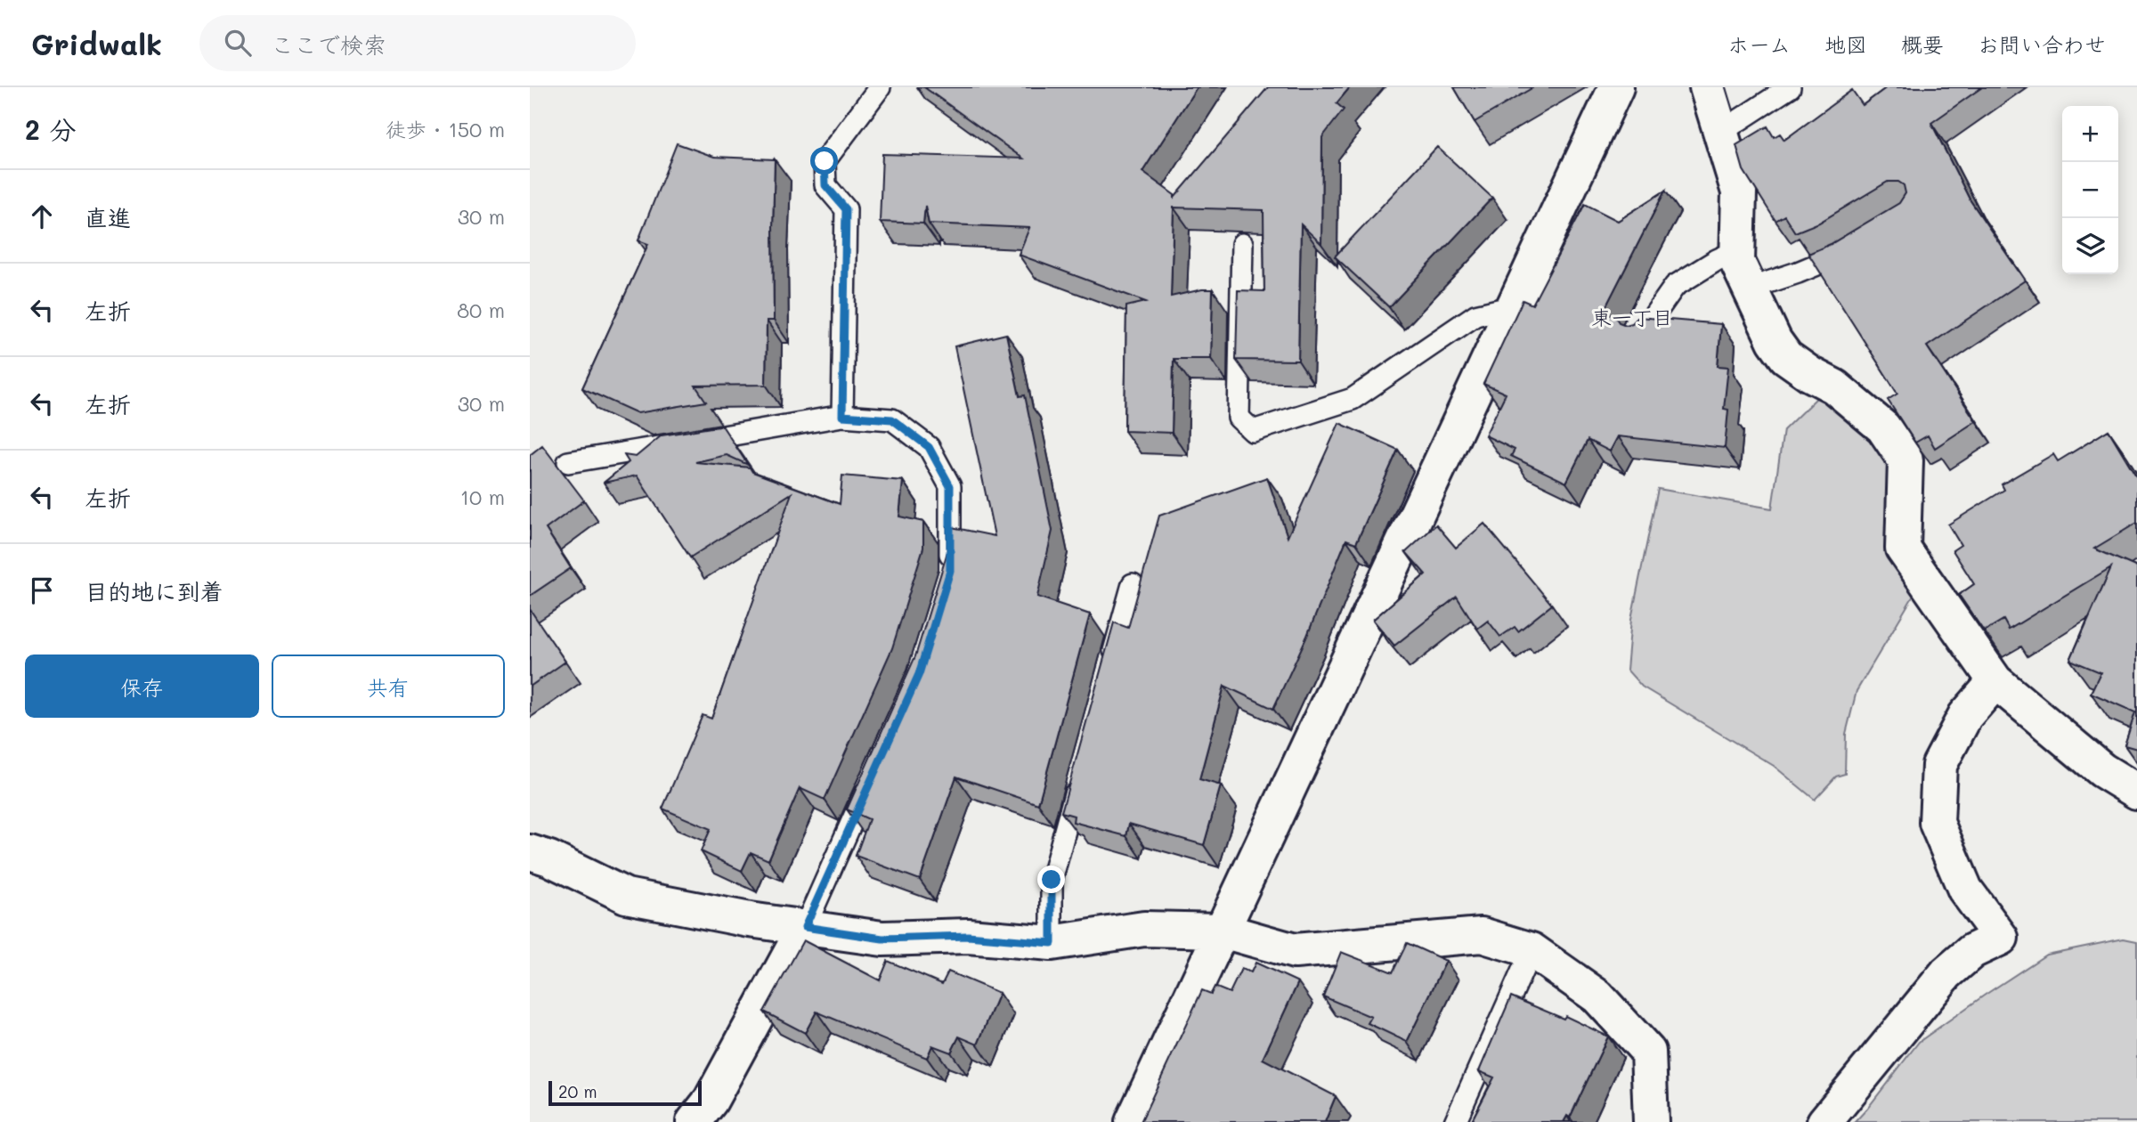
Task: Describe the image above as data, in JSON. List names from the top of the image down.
{
  "districts": ["東一丁目"],
  "scale_bar": "20 m",
  "page": {
    "header": "Gridwalk",
    "search": "ここで検索",
    "nav": [
      "ホーム",
      "地図",
      "概要",
      "お問い合わせ"
    ],
    "heading": ["2 分", "徒歩 · 150 m"],
    "map_buttons": ["+", "−"],
    "list": [
      ["直進", "30 m"],
      ["左折", "80 m"],
      ["左折", "30 m"],
      ["左折", "10 m"],
      "目的地に到着"
    ],
    "buttons": ["保存", "共有"],
    "scale": "20 m"
  }
}
